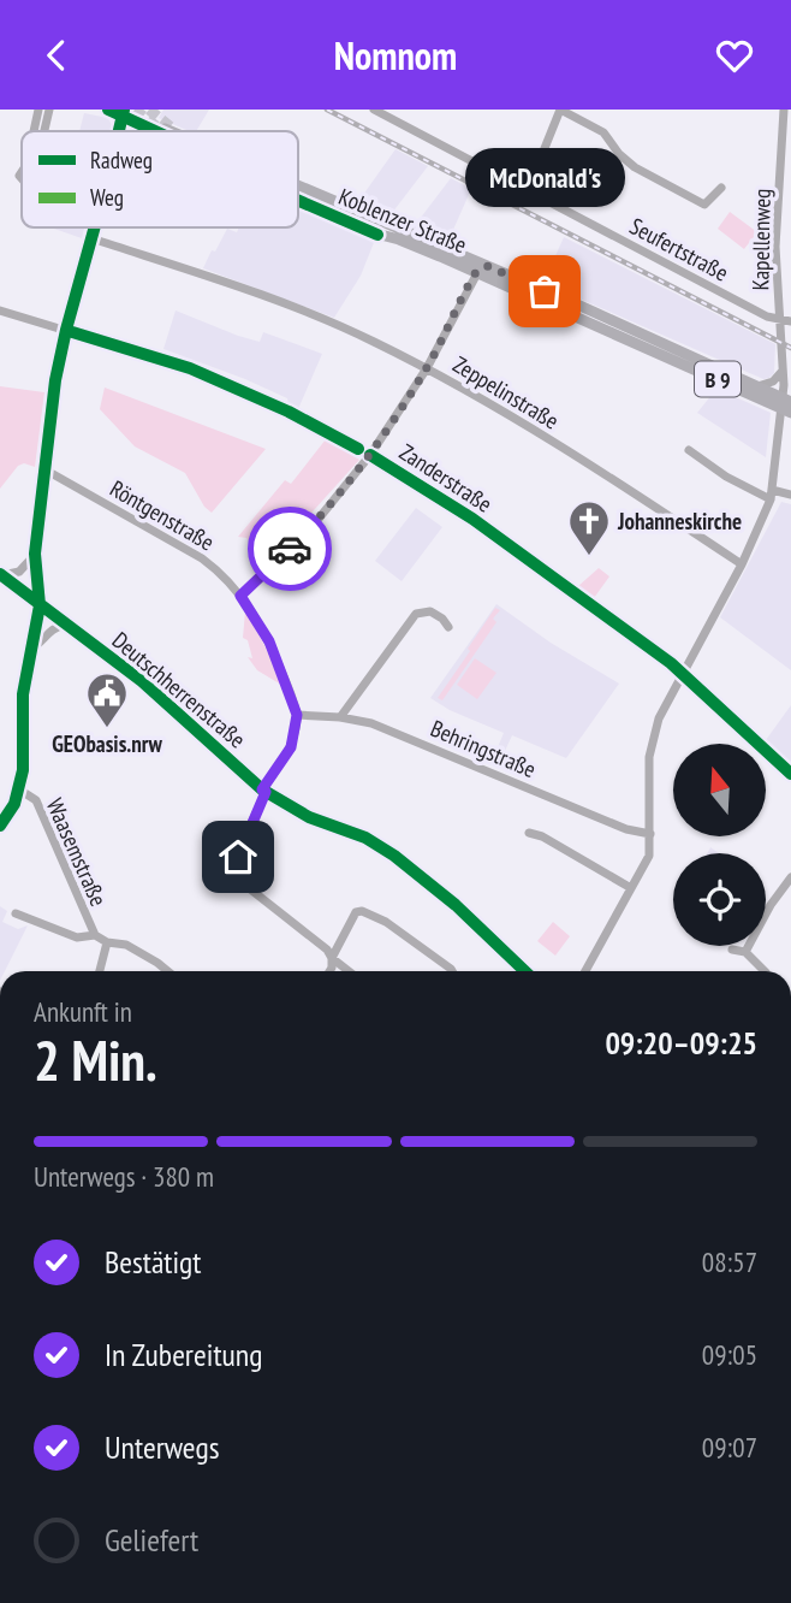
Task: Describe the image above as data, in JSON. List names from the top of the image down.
{
  "streets": {
    "main road": ["Koblenzer Straße", "B 9"],
    "street": [
      "Kapellenweg",
      "Seufertstraße",
      "Zeppelinstraße",
      "Zanderstraße",
      "Röntgenstraße",
      "Deutschherrenstraße",
      "Behringstraße",
      "Waasemstraße"
    ]
  },
  "crossings": [
    ["Koblenzer Straße", "Kapellenweg"],
    ["Kapellenweg", "Seufertstraße"],
    ["Kapellenweg", "Zeppelinstraße"],
    ["Kapellenweg", "Zanderstraße"],
    ["Kapellenweg", "Behringstraße"],
    ["Röntgenstraße", "Behringstraße"]
  ],
  "places": {
    "other": ["McDonald's"],
    "church": ["Johanneskirche"],
    "public building": ["GEObasis.nrw"]
  },
  "legend": ["Radweg", "Weg"],
  "north": "top",
  "page": {
    "header": "Nomnom",
    "bubble": "McDonald's",
    "heading": ["2 Min.", "Ankunft in", "09:20–09:25"],
    "bar": "Unterwegs · 380 m",
    "list": [
      ["Bestätigt", "08:57"],
      ["In Zubereitung", "09:05"],
      ["Unterwegs", "09:07"],
      "Geliefert"
    ]
  }
}
